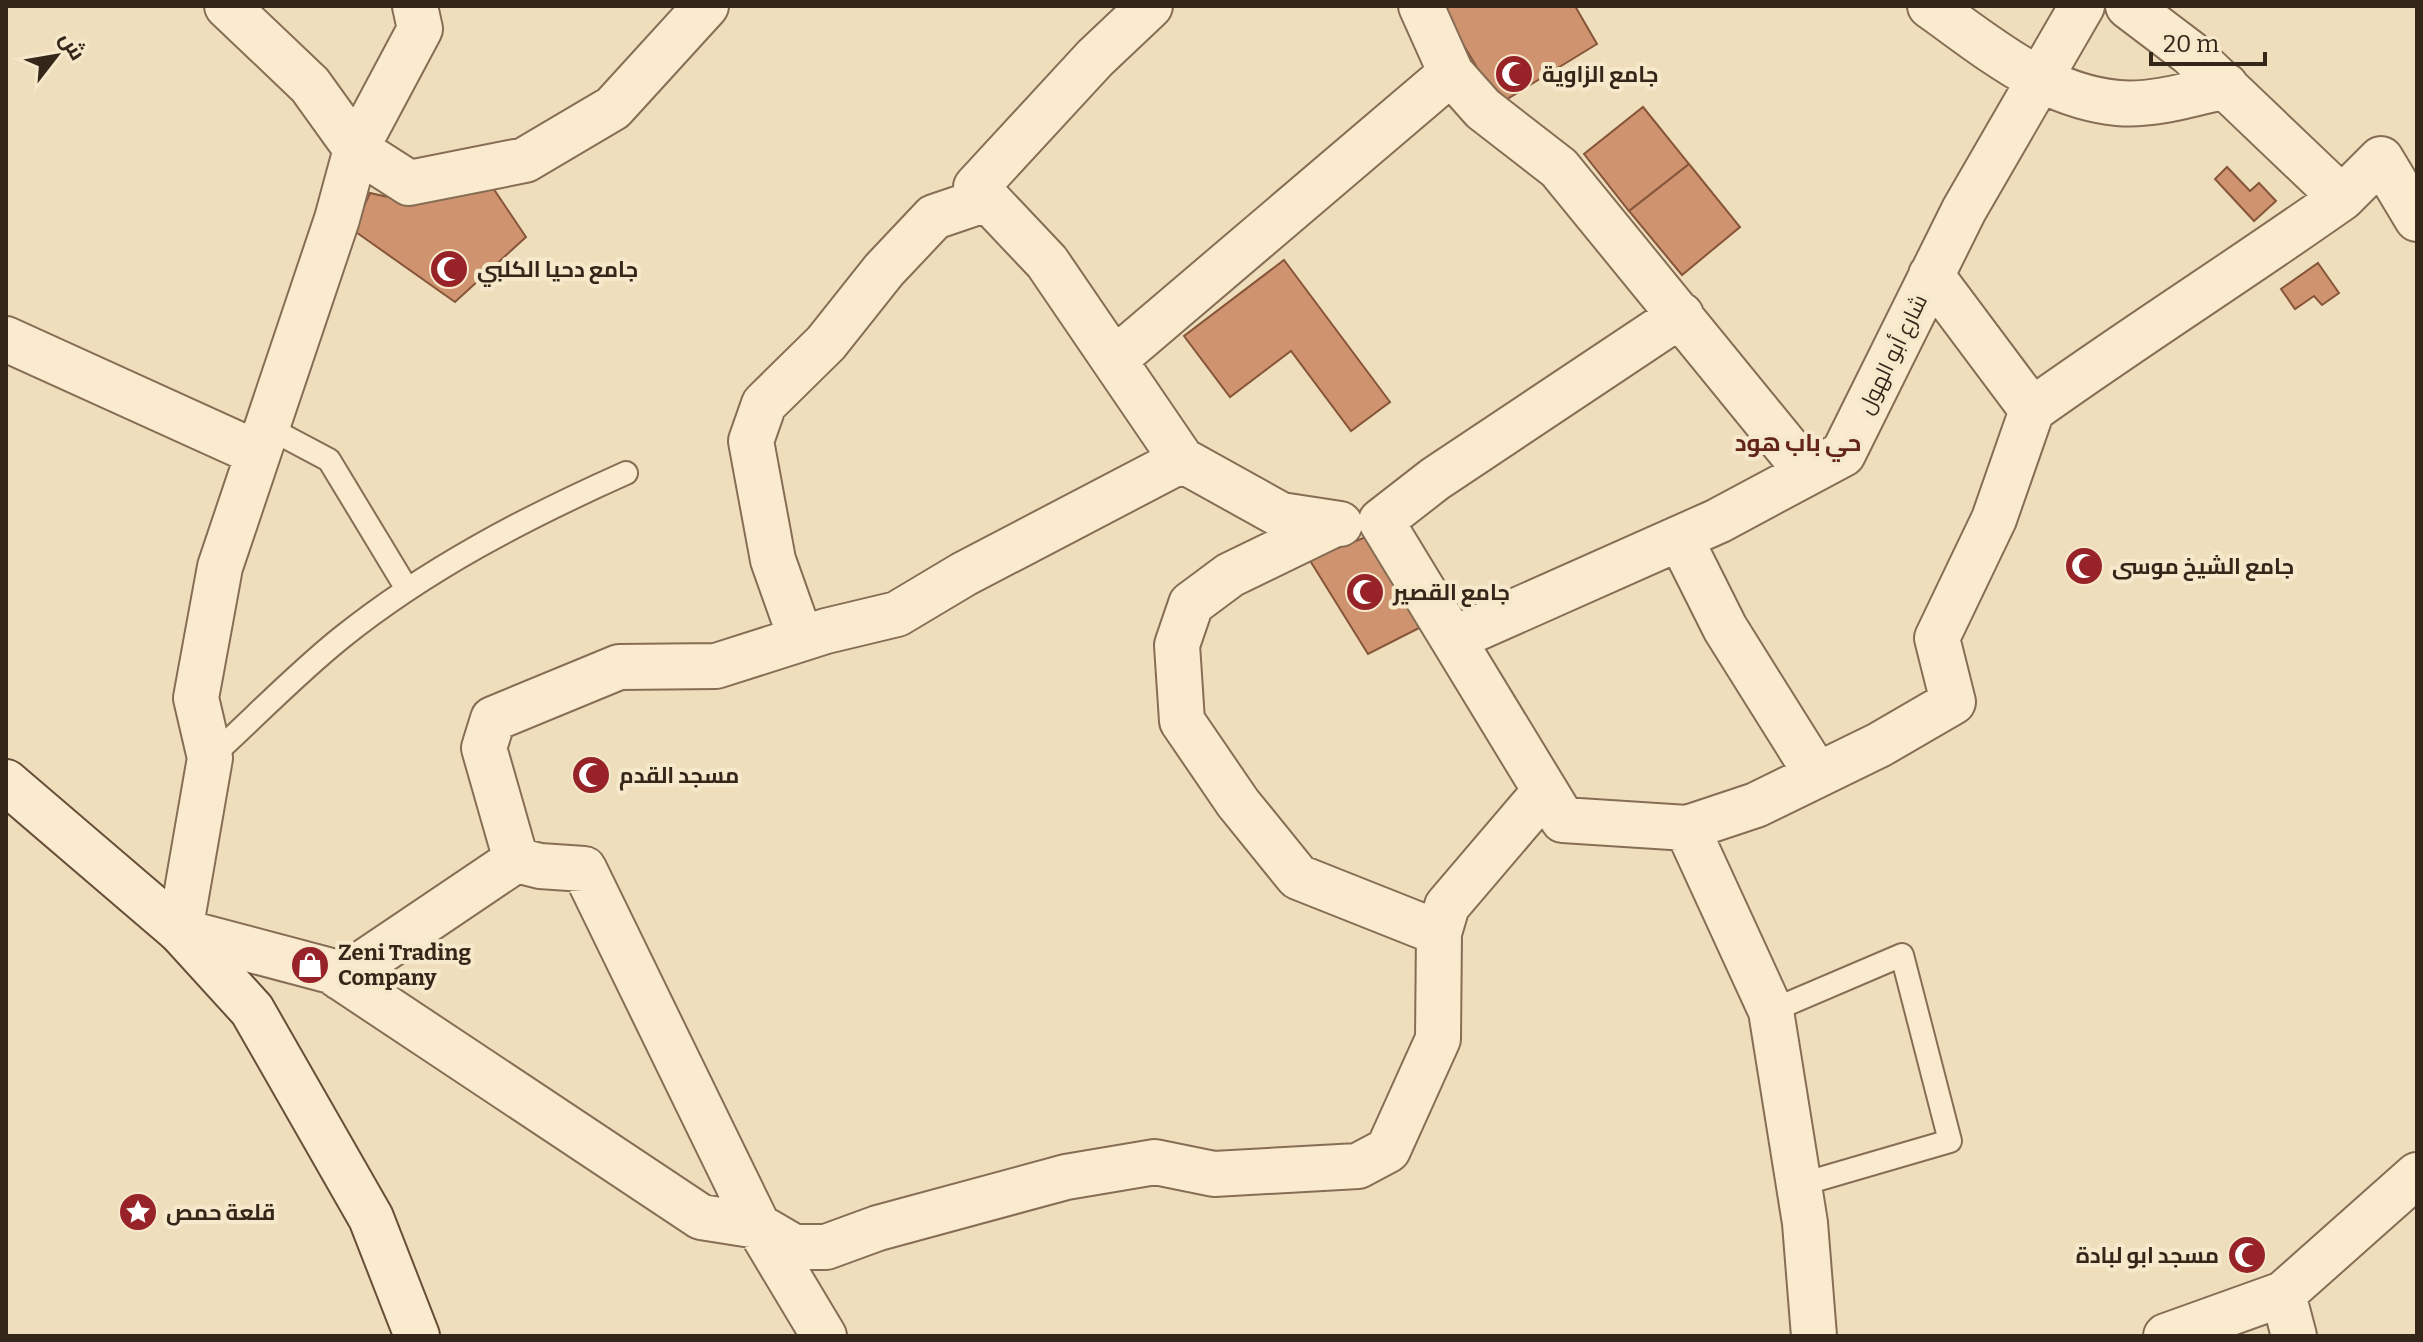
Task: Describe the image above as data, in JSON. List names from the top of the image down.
{
  "streets": {
    "street": ["شارع أبو الهول"]
  },
  "districts": ["حي باب هود"],
  "places": {
    "mosque": [
      "جامع الزاوية",
      "جامع دحيا الكلبي",
      "جامع الشيخ موسى",
      "جامع القصير",
      "مسجد القدم",
      "مسجد ابو لبادة"
    ],
    "shop": ["Zeni Trading Company"],
    "place": ["قلعة حمص"]
  },
  "scale_bar": "20 m",
  "north": "top right"
}
